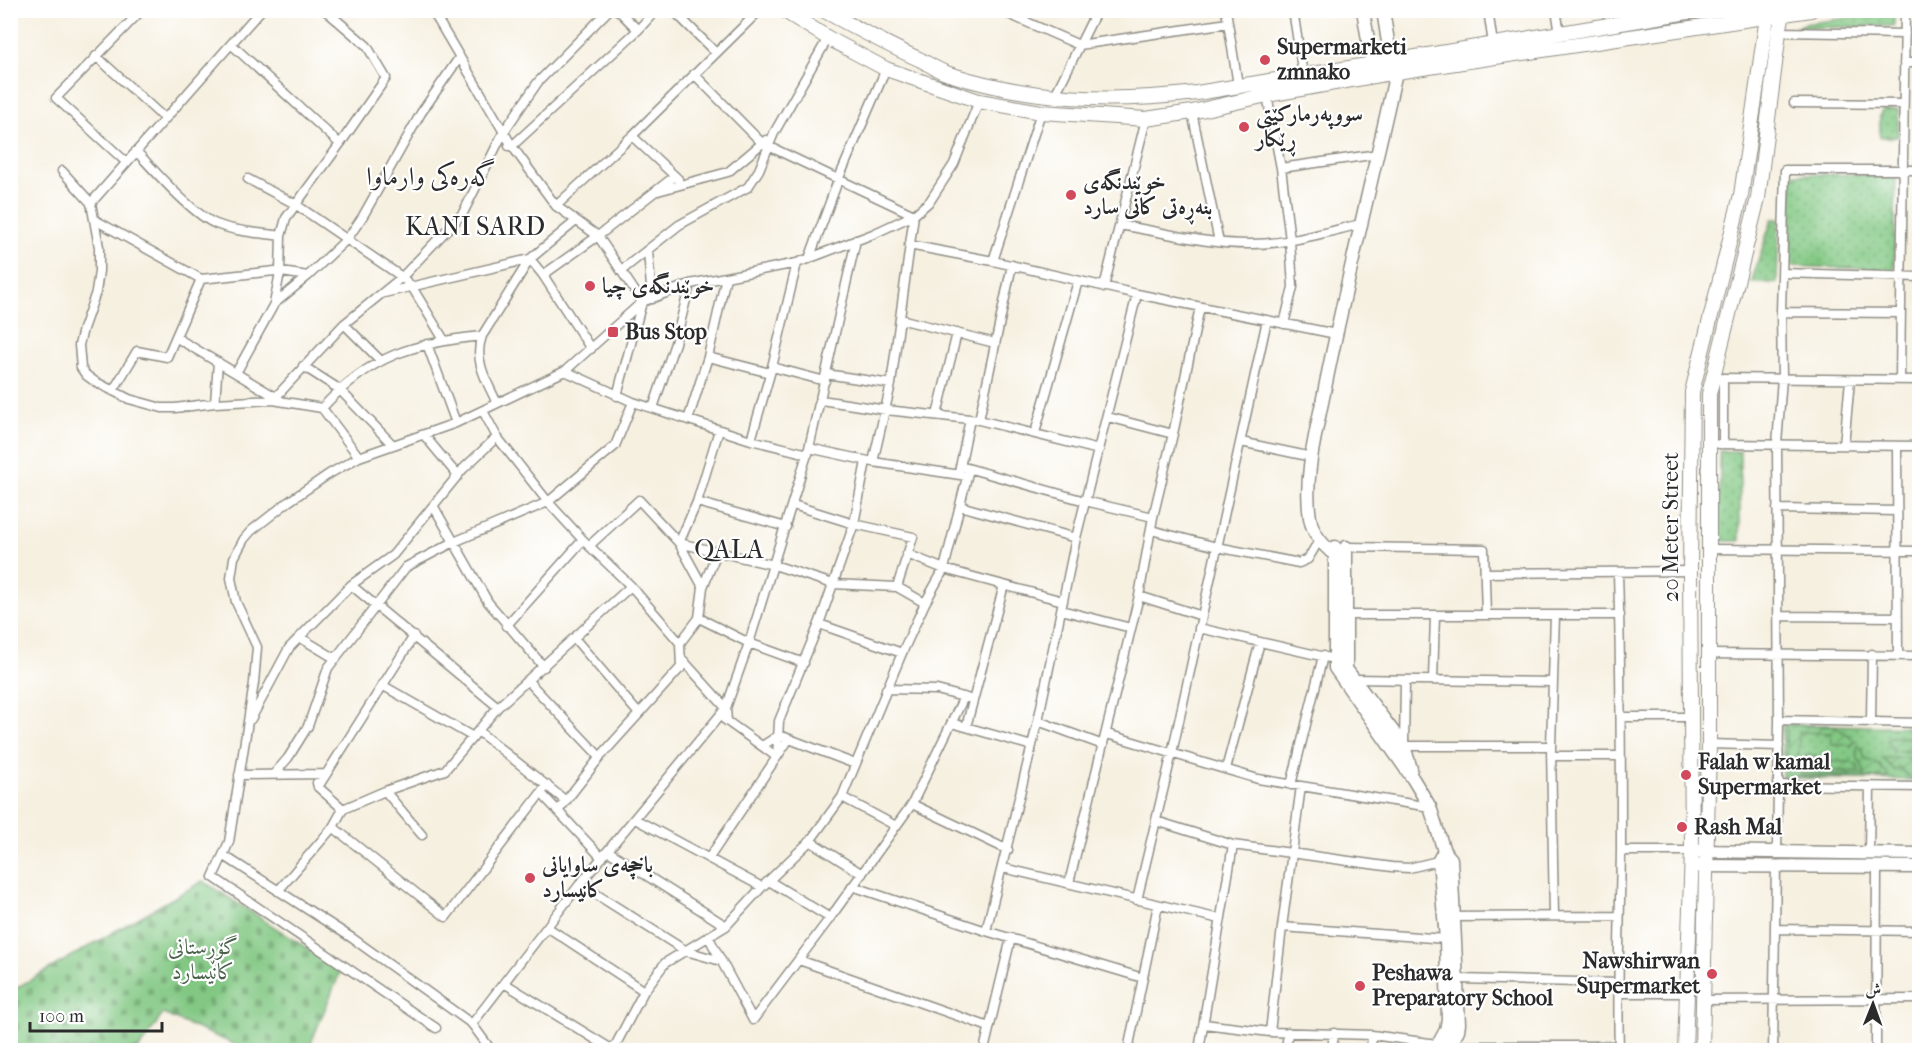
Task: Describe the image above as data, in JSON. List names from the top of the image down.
{
  "streets": {
    "main road": ["20 Meter Street"]
  },
  "districts": ["گەرەکی وارماوا", "KANI SARD", "QALA"],
  "parks": ["گۆڕستانی کانیسارد"],
  "places": {
    "other": [
      "Supermarketi zmnako",
      "سووپەرمارکێتی ڕێکار",
      "خوێندنگەی بنەڕەتی کانی سارد",
      "خوێندنگەی چیا",
      "Falah w kamal Supermarket",
      "Rash Mal",
      "باخچەی ساوایانی کانیسارد",
      "Nawshirwan Supermarket",
      "Peshawa Preparatory School"
    ],
    "transit": ["Bus Stop"]
  },
  "scale_bar": "100 m",
  "north": "top"
}
